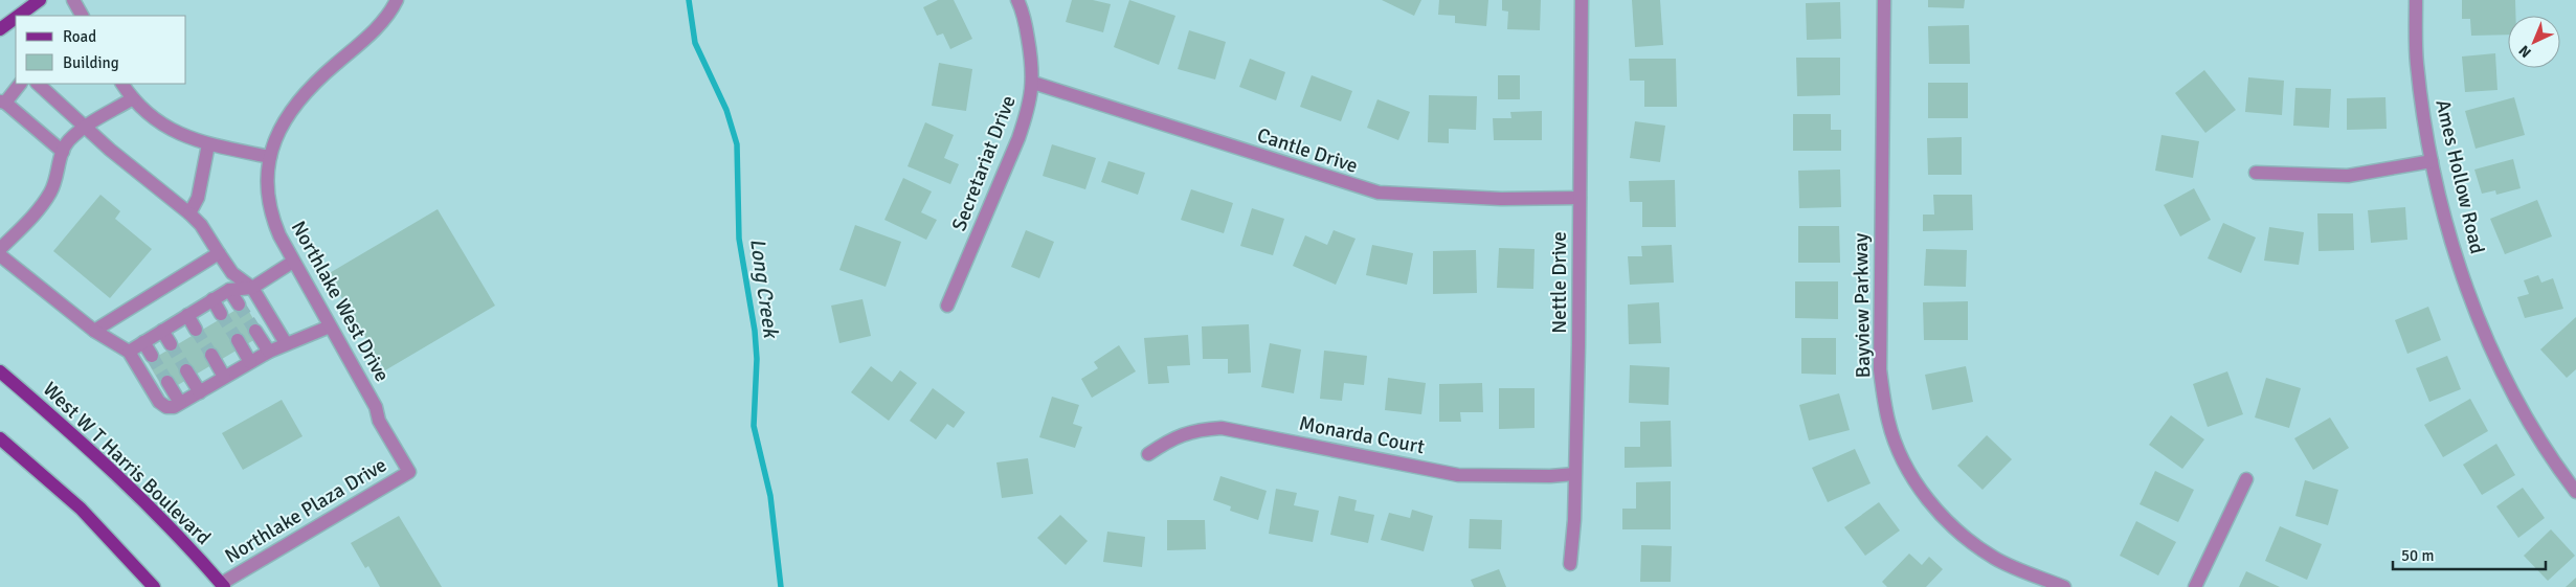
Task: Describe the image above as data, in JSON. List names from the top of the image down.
{
  "streets": {
    "main road": ["West W T Harris Boulevard"],
    "street": [
      "Cantle Drive",
      "Secretariat Drive",
      "Ames Hollow Road",
      "Nettle Drive",
      "Northlake West Drive",
      "Bayview Parkway",
      "Monarda Court",
      "Northlake Plaza Drive"
    ]
  },
  "crossings": [
    ["Cantle Drive", "Secretariat Drive"],
    ["Cantle Drive", "Nettle Drive"],
    ["Nettle Drive", "Monarda Court"],
    ["Northlake West Drive", "Northlake Plaza Drive"],
    ["West W T Harris Boulevard", "Northlake Plaza Drive"]
  ],
  "water": ["Long Creek"],
  "legend": ["Road", "Building"],
  "scale_bar": "50 m",
  "north": "bottom left"
}
